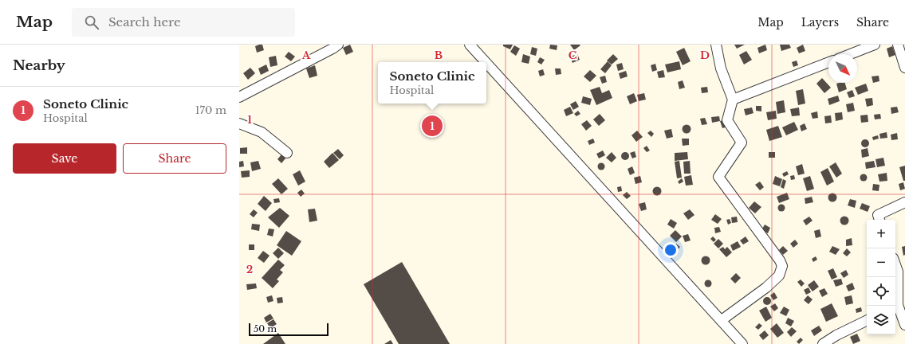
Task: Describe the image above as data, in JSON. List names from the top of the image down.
{
  "scale_bar": "50 m",
  "north": "bottom right",
  "page": {
    "header": "Map",
    "search": "Search here",
    "nav": ["Map", "Layers", "Share"],
    "heading": "Nearby",
    "popup": ["Soneto Clinic", "Hospital"],
    "list": [
      {
        "mark": "1",
        "name": "Soneto Clinic",
        "note": "Hospital",
        "value": "170 m"
      }
    ],
    "pins": "1",
    "buttons": ["Save", "Share"],
    "map_buttons": ["+", "−"],
    "scale": "50 m"
  },
  "grid": {
    "columns": [
      "A",
      "B",
      "C",
      "D"
    ],
    "rows": ["1", "2"]
  }
}
